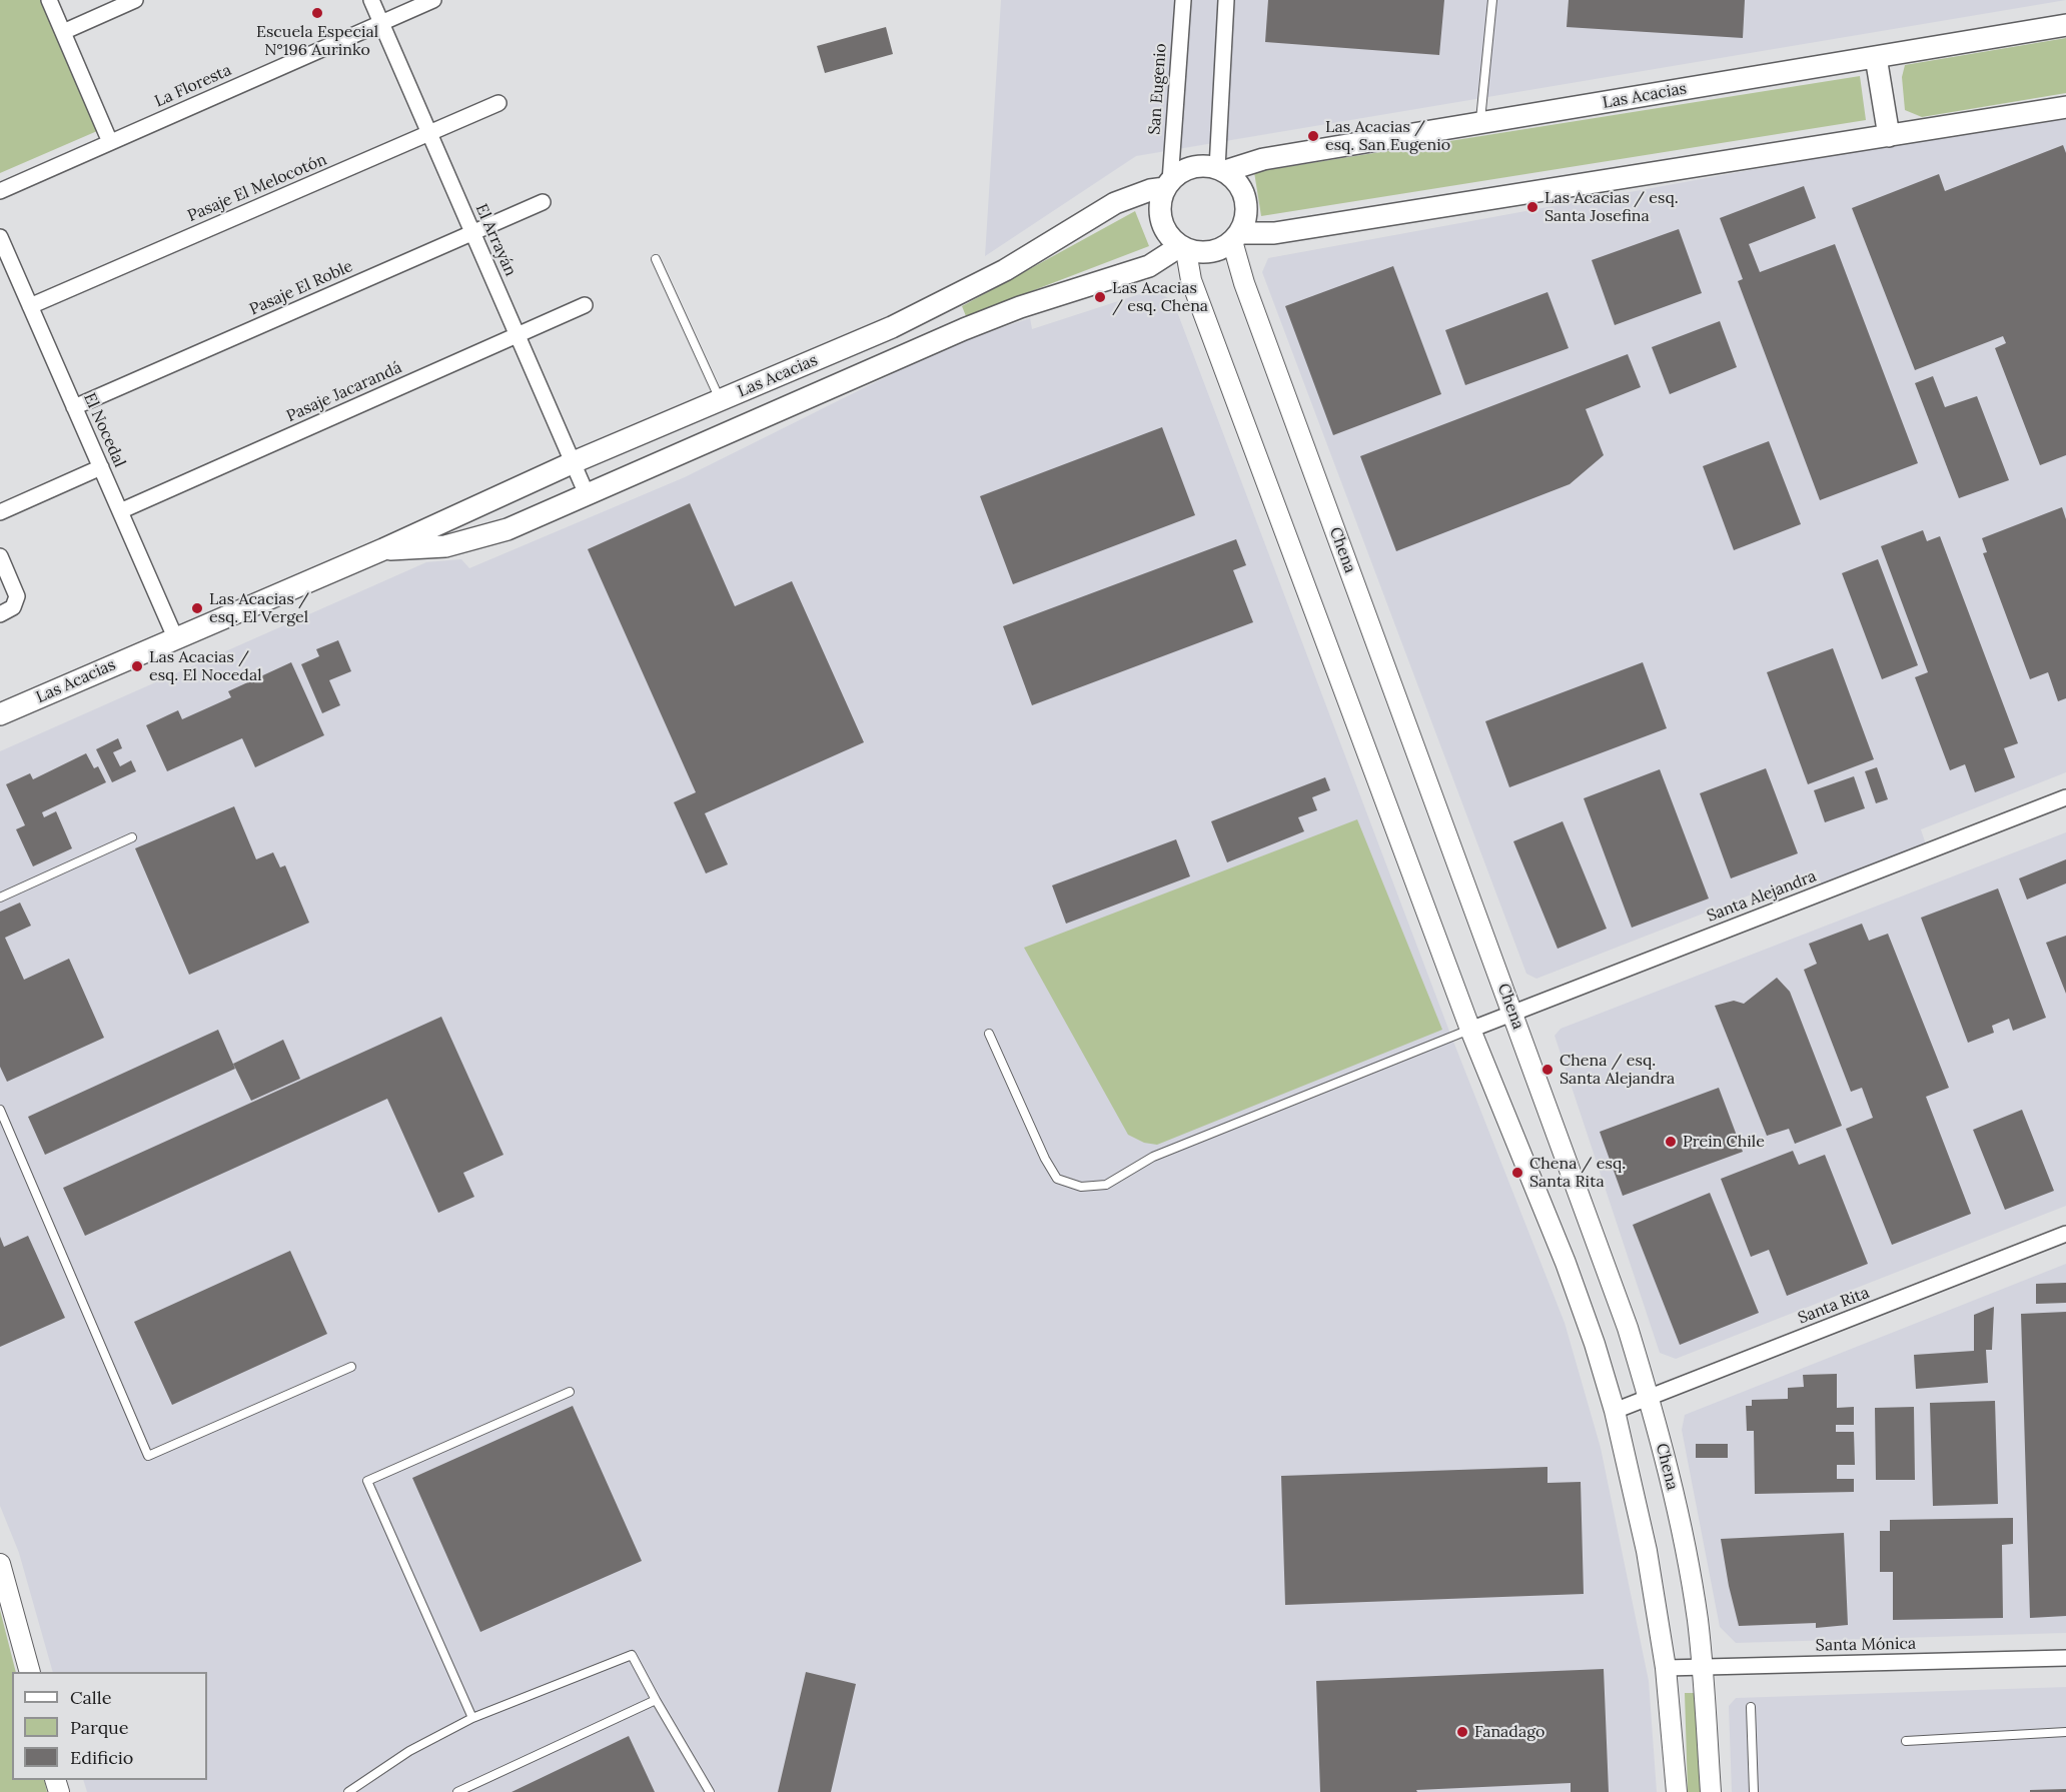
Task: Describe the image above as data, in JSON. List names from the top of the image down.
{
  "streets": {
    "main road": ["Las Acacias"],
    "street": [
      "La Floresta",
      "San Eugenio",
      "Pasaje El Melocotón",
      "El Arrayán",
      "Pasaje El Roble",
      "Pasaje Jacarandá",
      "El Nocedal",
      "Chena",
      "Santa Alejandra",
      "Santa Rita",
      "Santa Mónica"
    ]
  },
  "crossings": [
    ["La Floresta", "El Arrayán"],
    ["San Eugenio", "Las Acacias"],
    ["San Eugenio", "Chena"],
    ["Las Acacias", "El Arrayán"],
    ["Las Acacias", "El Nocedal"],
    ["Las Acacias", "Chena"],
    ["Pasaje El Melocotón", "El Arrayán"],
    ["Pasaje El Melocotón", "El Nocedal"],
    ["El Arrayán", "Pasaje El Roble"],
    ["El Arrayán", "Pasaje Jacarandá"],
    ["Pasaje El Roble", "El Nocedal"],
    ["Pasaje Jacarandá", "El Nocedal"],
    ["Chena", "Santa Alejandra"],
    ["Chena", "Santa Rita"],
    ["Chena", "Santa Mónica"]
  ],
  "places": [
    "Escuela Especial N°196 Aurinko",
    "Las Acacias / esq. San Eugenio",
    "Las Acacias / esq. Santa Josefina",
    "Las Acacias / esq. Chena",
    "Las Acacias / esq. El Vergel",
    "Las Acacias / esq. El Nocedal",
    "Chena / esq. Santa Alejandra",
    "Prein Chile",
    "Chena / esq. Santa Rita",
    "Fanadago"
  ],
  "legend": ["Calle", "Parque", "Edificio"]
}
